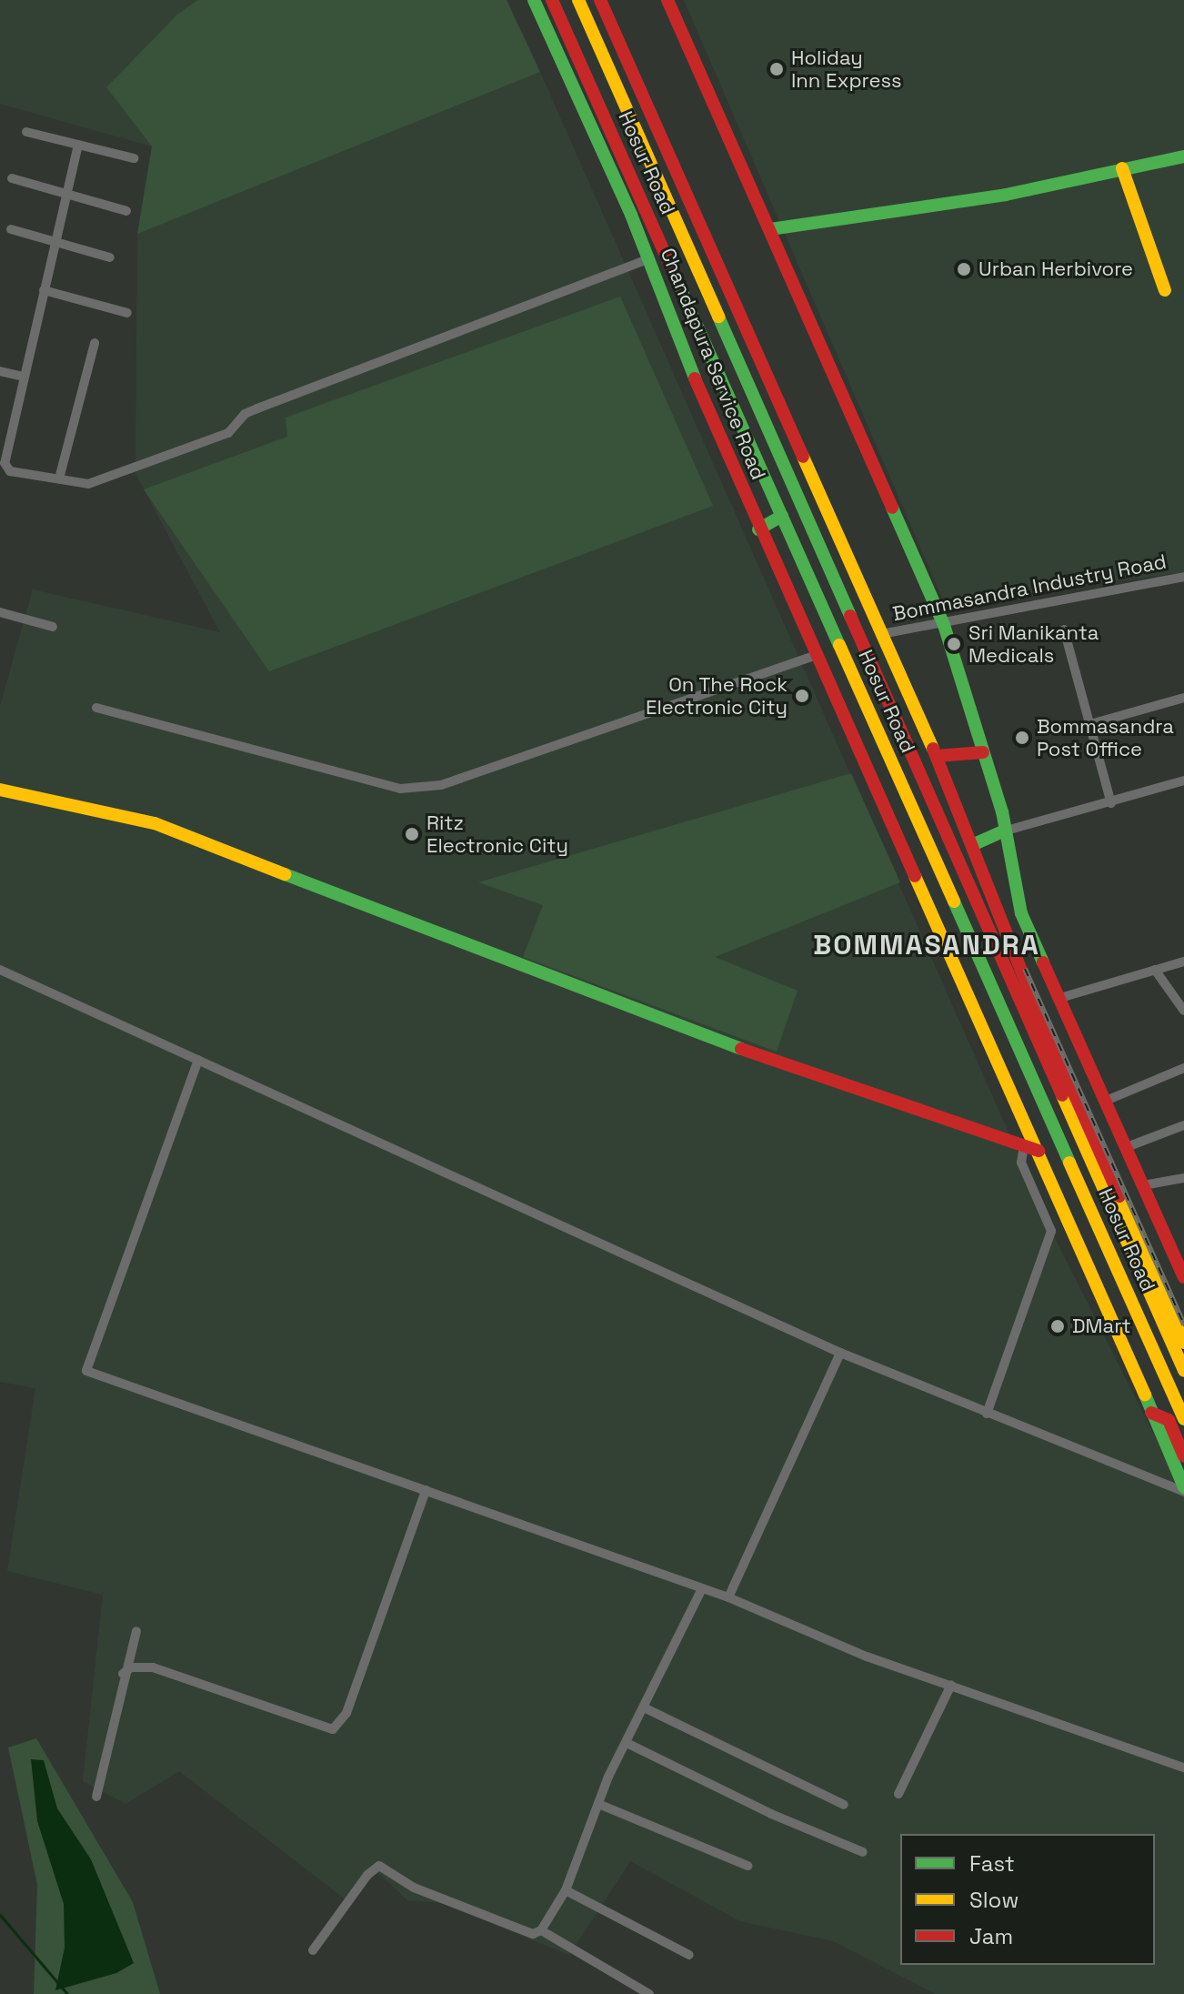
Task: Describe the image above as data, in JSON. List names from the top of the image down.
{
  "streets": {
    "main road": ["Hosur Road", "Chandapura Service Road"],
    "street": ["Bommasandra Industry Road"]
  },
  "districts": ["BOMMASANDRA"],
  "places": [
    "Holiday Inn Express",
    "Urban Herbivore",
    "Sri Manikanta Medicals",
    "On The Rock Electronic City",
    "Bommasandra Post Office",
    "Ritz Electronic City",
    "DMart"
  ],
  "legend": ["Fast", "Slow", "Jam"]
}
